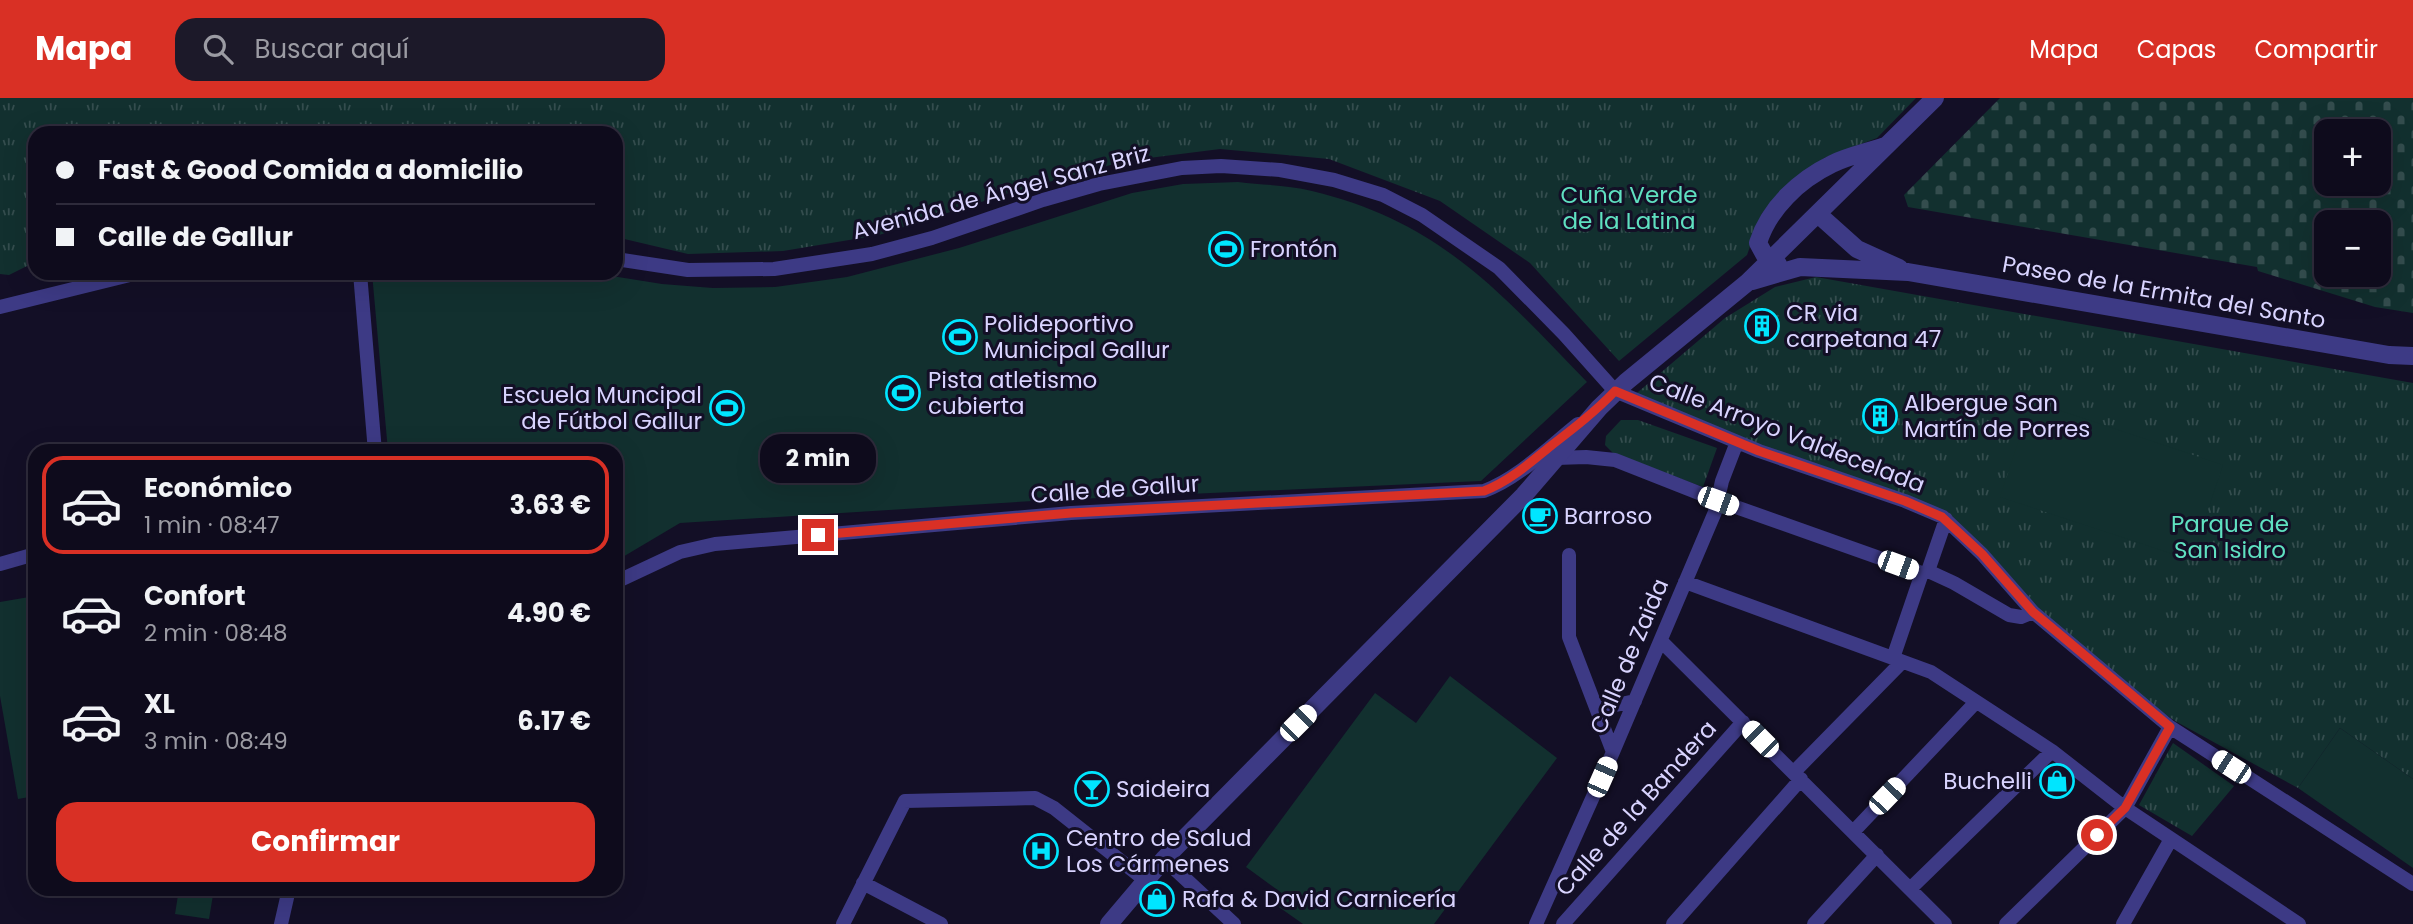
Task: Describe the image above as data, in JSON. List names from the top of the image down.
{
  "streets": {
    "street": [
      "Avenida de Ángel Sanz Briz",
      "Paseo de la Ermita del Santo",
      "Calle Arroyo Valdecelada",
      "Calle de Gallur",
      "Calle de Zaida",
      "Calle de la Bandera"
    ]
  },
  "crossings": [
    ["Avenida de Ángel Sanz Briz", "Calle Arroyo Valdecelada"],
    ["Calle Arroyo Valdecelada", "Calle de Zaida"]
  ],
  "parks": ["Cuña Verde de la Latina", "Parque de San Isidro"],
  "places": {
    "sports": [
      "Frontón",
      "Polideportivo Municipal Gallur",
      "Pista atletismo cubierta",
      "Escuela Muncipal de Fútbol Gallur"
    ],
    "building": ["CR via carpetana 47", "Albergue San Martín de Porres"],
    "cafe": ["Barroso"],
    "shop": ["Buchelli", "Rafa & David Carnicería"],
    "bar": ["Saideira"],
    "hospital": ["Centro de Salud Los Cármenes"]
  },
  "page": {
    "header": "Mapa",
    "search": "Buscar aquí",
    "nav": ["Mapa", "Capas", "Compartir"],
    "map_buttons": ["+", "−"],
    "banner": ["Fast & Good Comida a domicilio", "Calle de Gallur"],
    "bubble": "2 min",
    "list": [
      {
        "name": "Económico",
        "note": "1 min · 08:47",
        "value": "3.63 €"
      },
      {
        "name": "Confort",
        "note": "2 min · 08:48",
        "value": "4.90 €"
      },
      {
        "name": "XL",
        "note": "3 min · 08:49",
        "value": "6.17 €"
      }
    ],
    "buttons": "Confirmar"
  }
}
